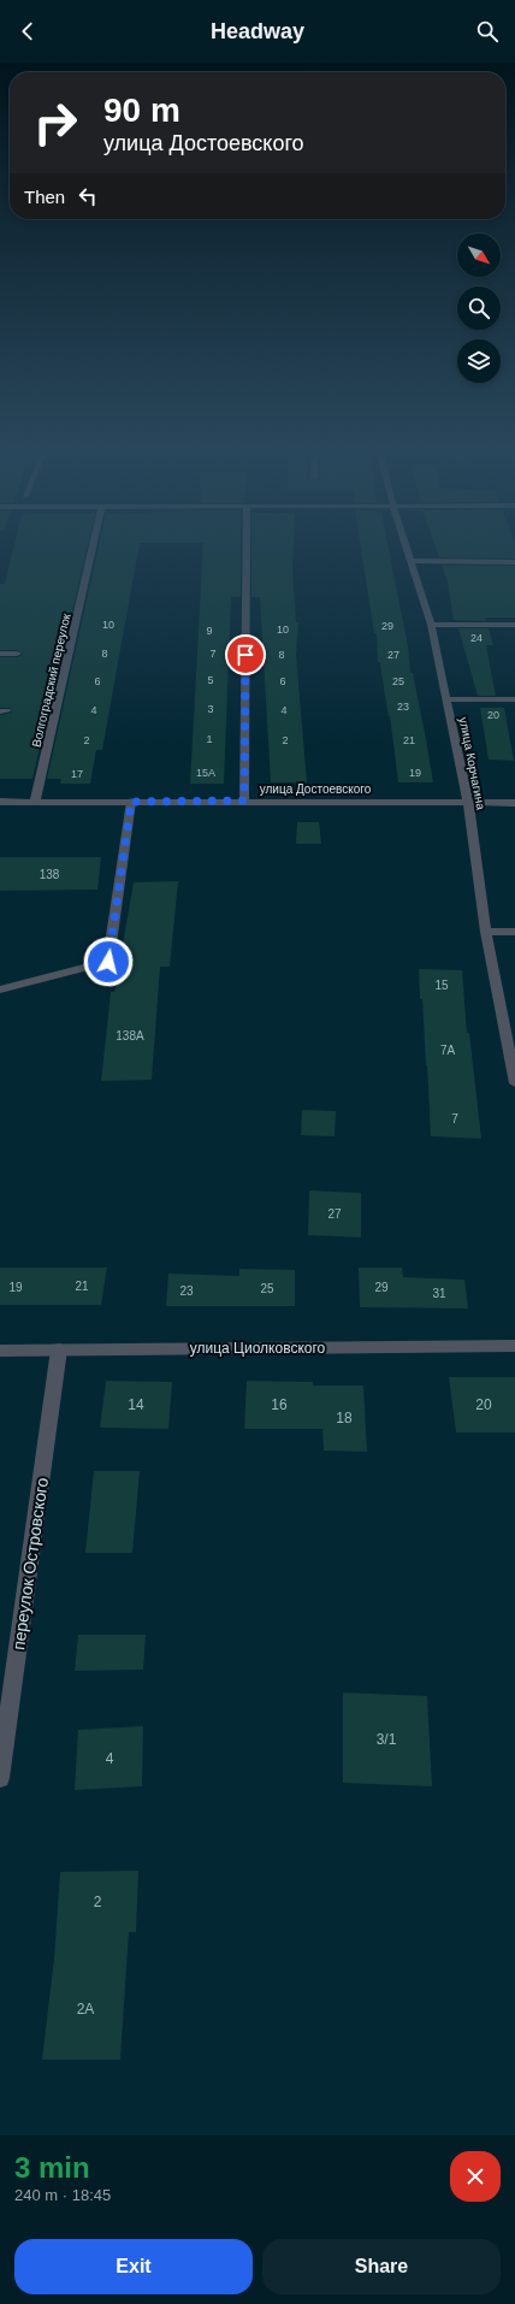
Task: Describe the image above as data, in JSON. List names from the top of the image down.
{
  "streets": {
    "street": [
      "Волгоградский переулок",
      "улица Корчагина",
      "улица Достоевского",
      "улица Циолковского",
      "переулок Островского"
    ]
  },
  "crossings": [
    ["Волгоградский переулок", "улица Достоевского"],
    ["улица Корчагина", "улица Достоевского"],
    ["улица Циолковского", "переулок Островского"]
  ],
  "house_numbers": [
    "10",
    "29",
    "10",
    "9",
    "24",
    "8",
    "7",
    "8",
    "27",
    "5",
    "6",
    "6",
    "25",
    "23",
    "3",
    "4",
    "4",
    "20",
    "1",
    "2",
    "2",
    "21",
    "15А",
    "19",
    "17",
    "138",
    "15",
    "138А",
    "7А",
    "7",
    "27",
    "21",
    "19",
    "29",
    "25",
    "23",
    "31",
    "14",
    "16",
    "20",
    "18",
    "3/1",
    "4",
    "2",
    "2А"
  ],
  "north": "bottom right",
  "page": {
    "header": "Headway",
    "turn": ["90 m", "улица Достоевского"],
    "then": "Then",
    "heading": ["3 min", "240 m · 18:45"],
    "buttons": ["Exit", "Share"]
  }
}
